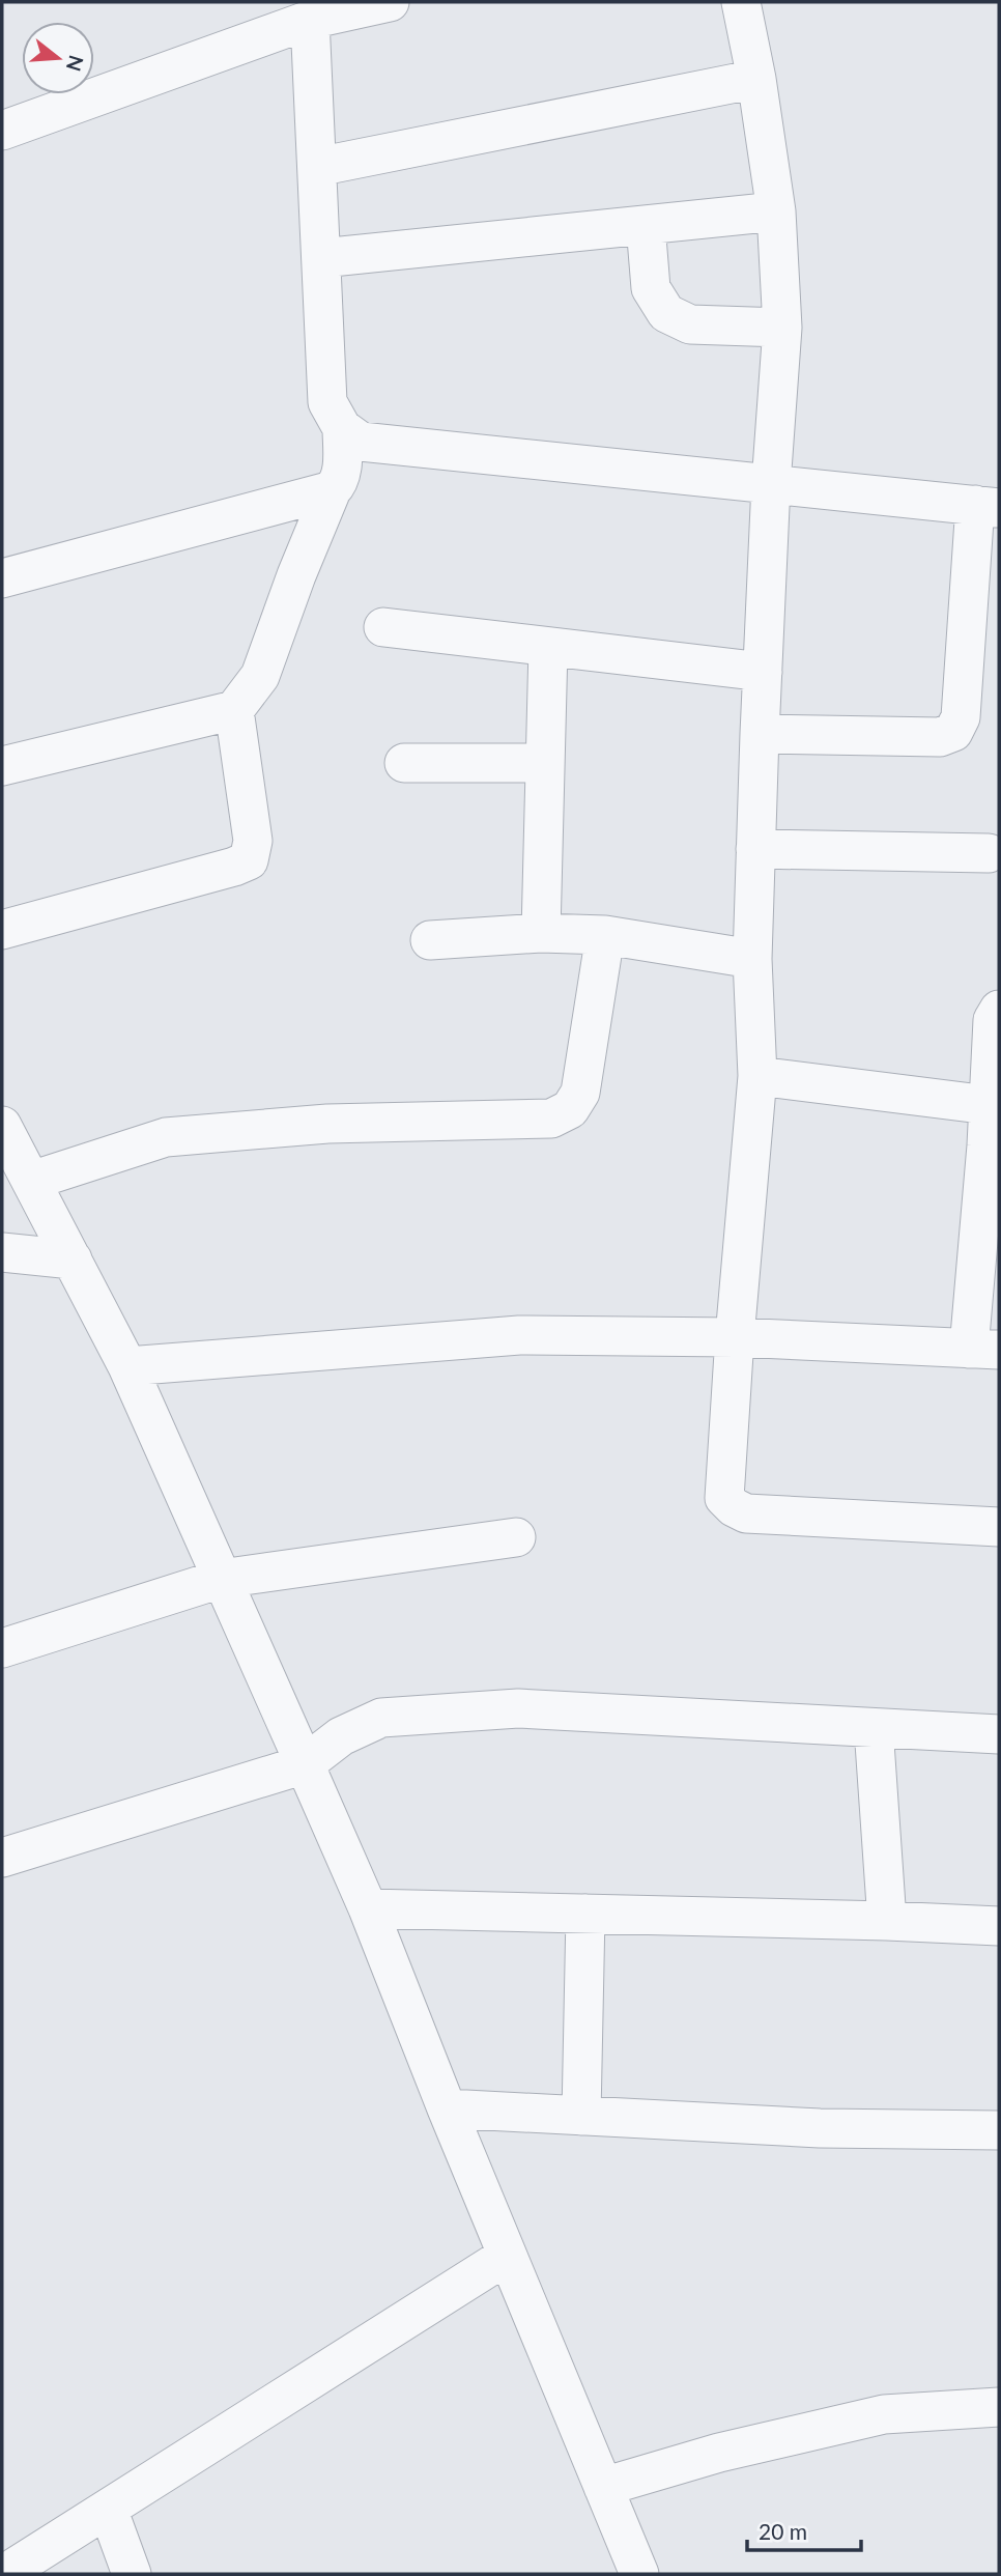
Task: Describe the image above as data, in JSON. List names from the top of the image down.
{
  "scale_bar": "20 m",
  "north": "right"
}
